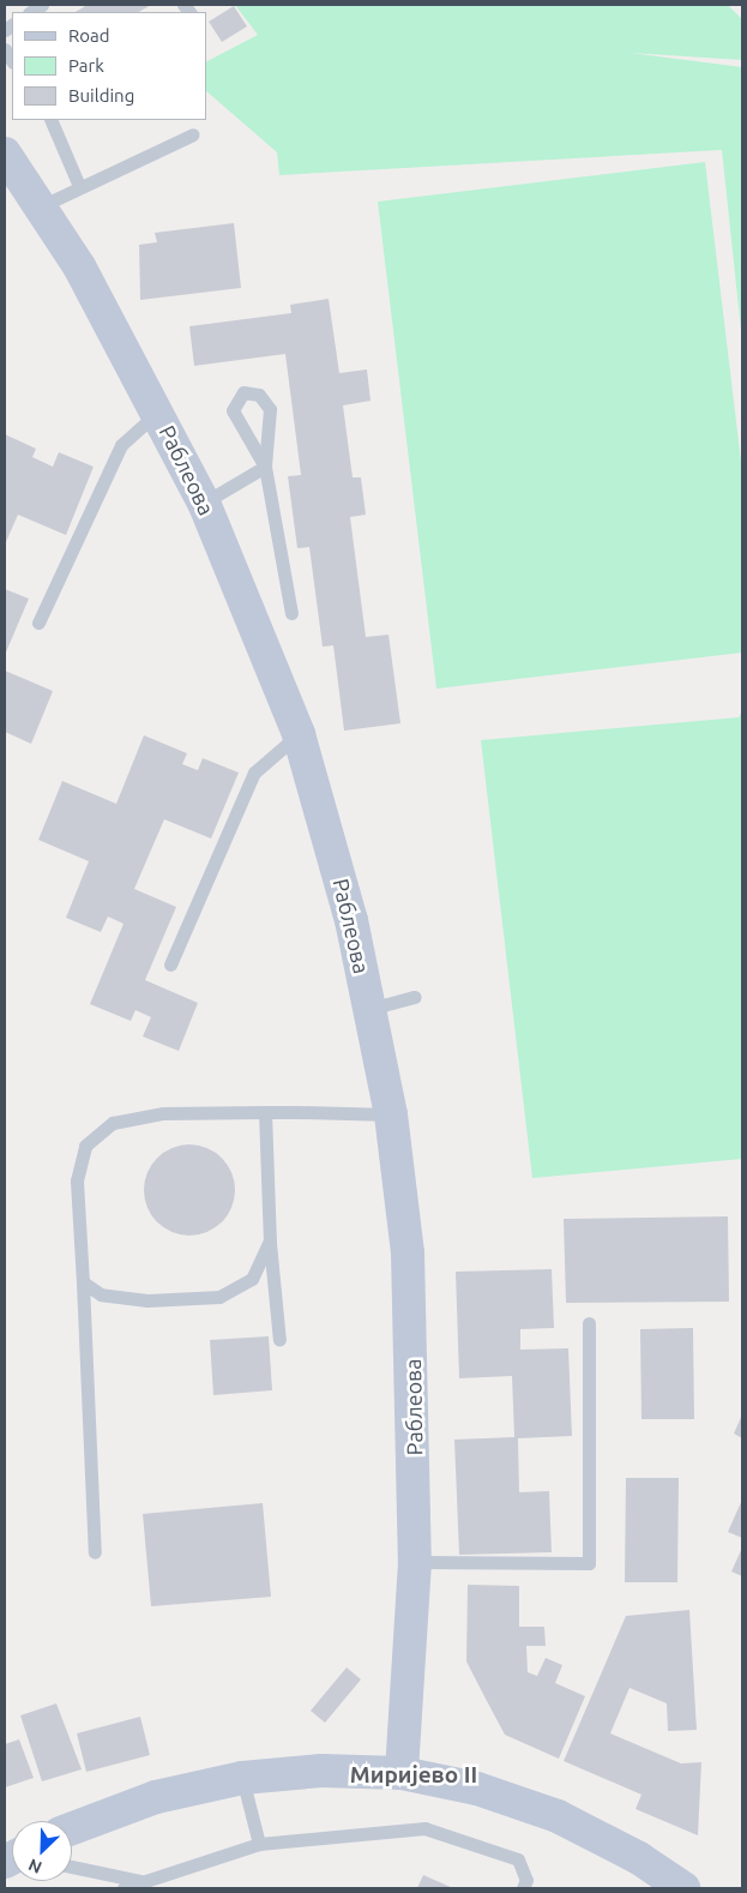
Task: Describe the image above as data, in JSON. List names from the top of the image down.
{
  "streets": {
    "street": ["Раблеова"]
  },
  "districts": ["Миријево II"],
  "legend": ["Road", "Park", "Building"],
  "north": "bottom left"
}
